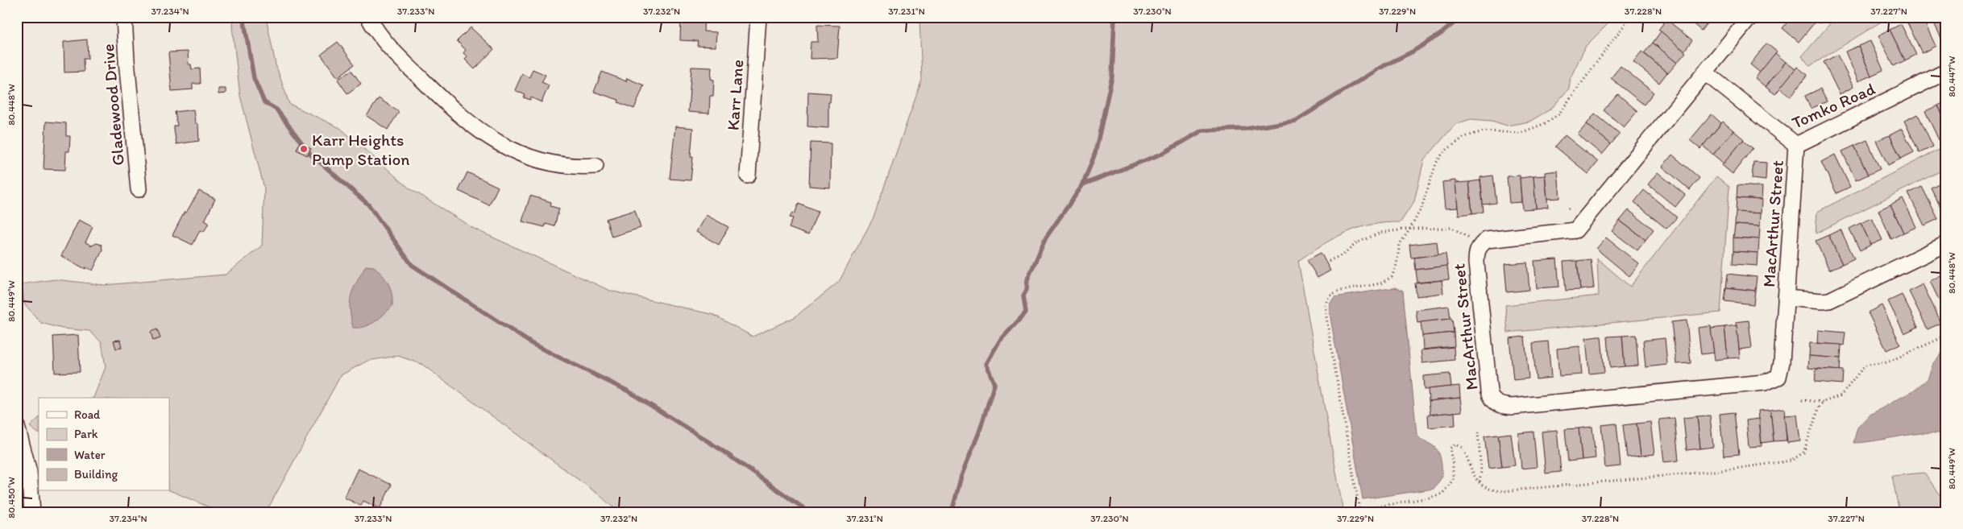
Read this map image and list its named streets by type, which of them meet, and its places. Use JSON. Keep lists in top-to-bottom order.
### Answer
{
  "streets": {
    "street": [
      "Karr Lane",
      "Gladewood Drive",
      "Tomko Road",
      "MacArthur Street"
    ]
  },
  "crossings": [
    ["Tomko Road", "MacArthur Street"]
  ],
  "places": ["Karr Heights Pump Station"],
  "legend": [
    "Road",
    "Park",
    "Water",
    "Building"
  ],
  "coordinates": [
    "37.234°N",
    "37.233°N",
    "37.232°N",
    "37.231°N",
    "37.230°N",
    "37.229°N",
    "37.228°N",
    "37.227°N",
    "80.447°W",
    "80.448°W",
    "80.449°W",
    "80.450°W"
  ]
}
